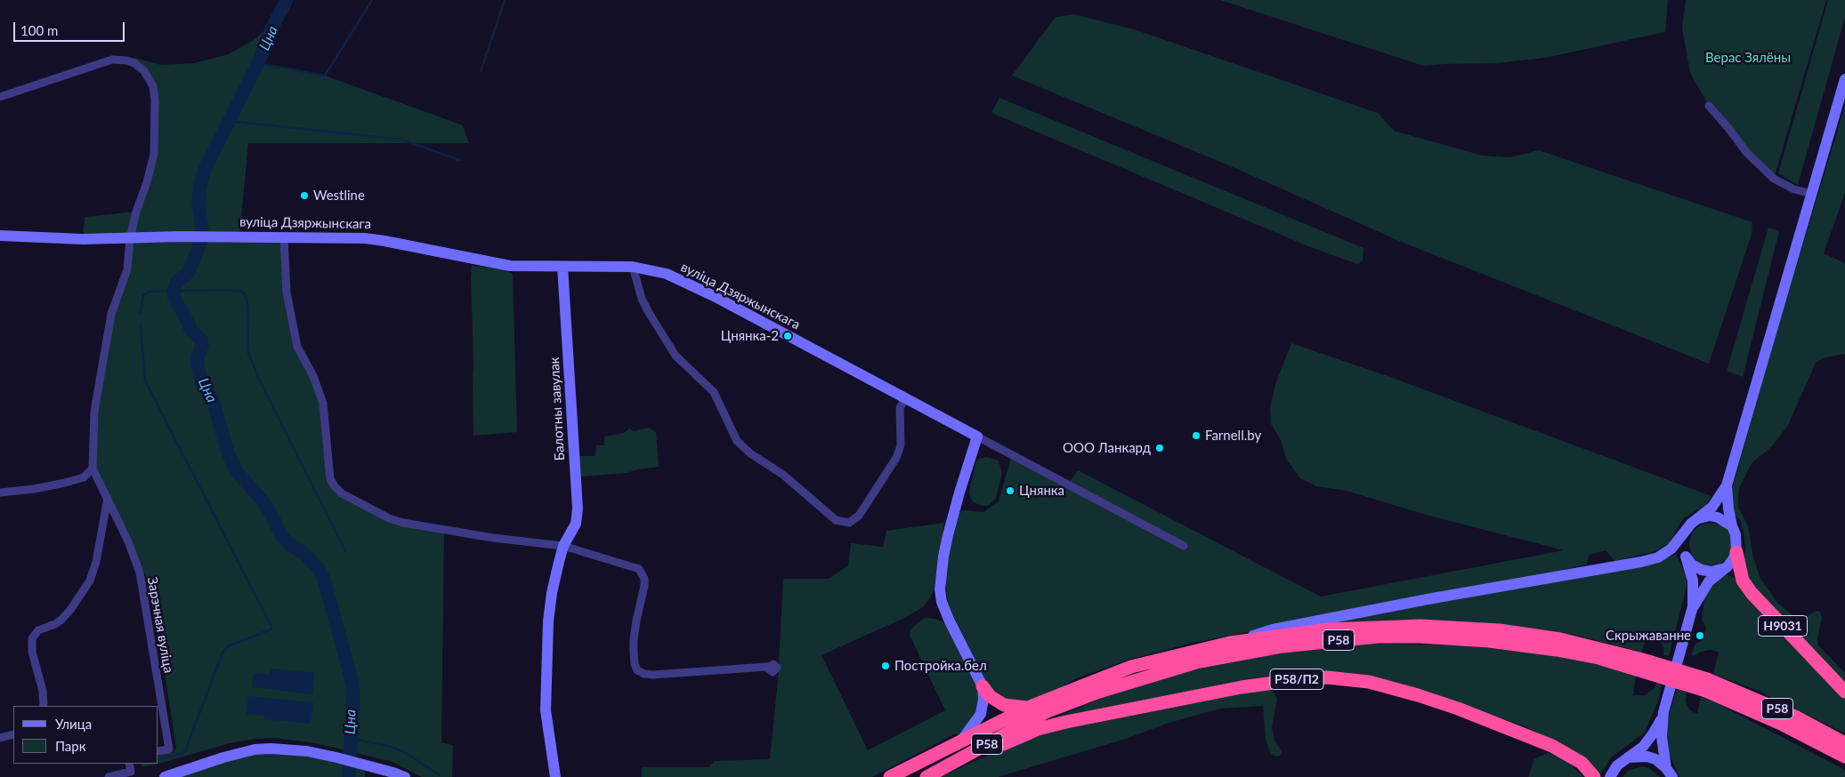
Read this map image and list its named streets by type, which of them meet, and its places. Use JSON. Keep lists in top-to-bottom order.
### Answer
{
  "streets": {
    "highway": ["Н9031", "Р58", "Р58/П2"],
    "main road": ["вуліца Дзяржынскага", "Балотны завулак"],
    "street": ["Зарэчная вуліца"]
  },
  "crossings": [
    ["вуліца Дзяржынскага", "Балотны завулак"],
    ["Н9031", "Р58"],
    ["Р58", "Р58/П2"]
  ],
  "water": ["Цна"],
  "parks": ["Верас Зялёны"],
  "places": [
    "Westline",
    "Цнянка-2",
    "Farnell.by",
    "ООО Ланкард",
    "Цнянка",
    "Скрыжаванне",
    "Постройка.бел"
  ],
  "legend": ["Улица", "Парк"],
  "scale_bar": "100 m"
}
